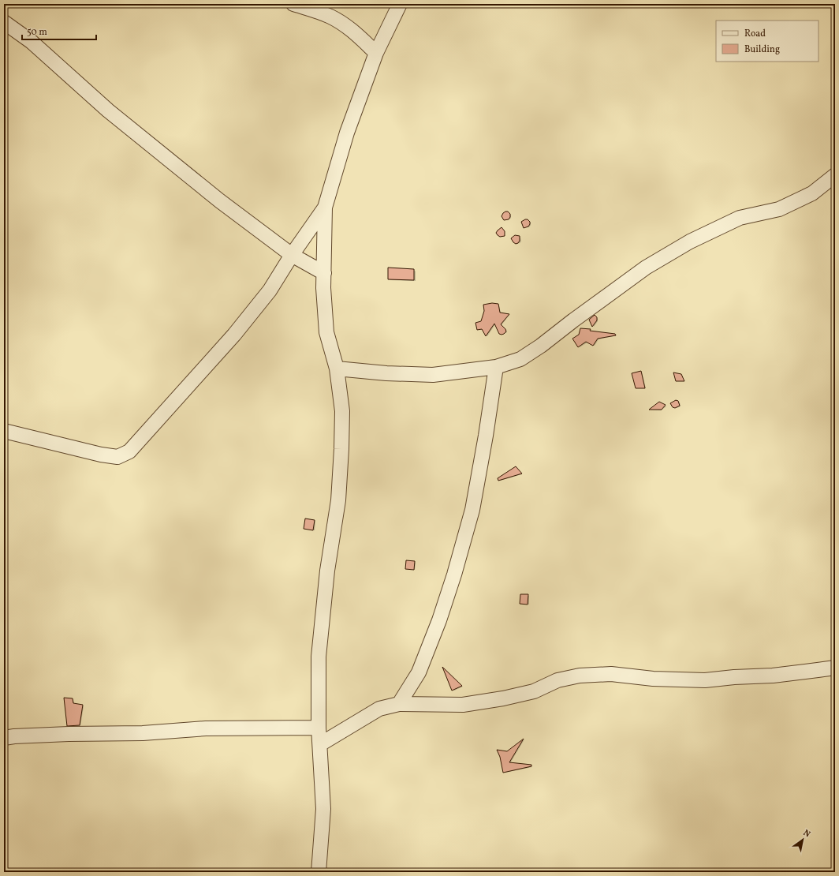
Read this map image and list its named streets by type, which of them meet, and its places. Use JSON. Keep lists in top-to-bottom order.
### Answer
{
  "legend": ["Road", "Building"],
  "scale_bar": "50 m",
  "north": "top right"
}
